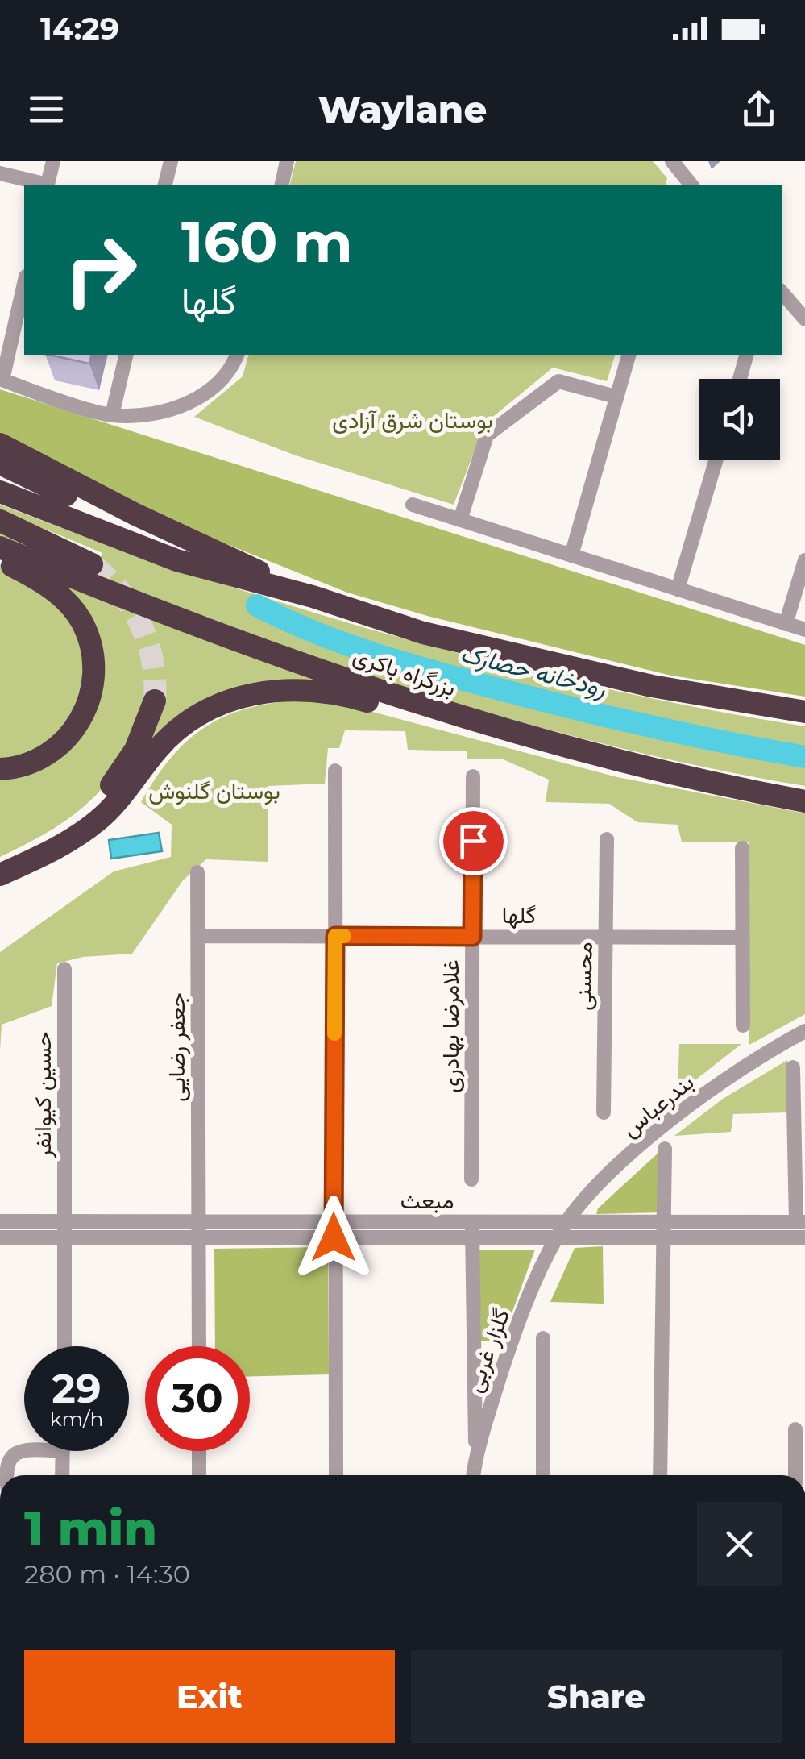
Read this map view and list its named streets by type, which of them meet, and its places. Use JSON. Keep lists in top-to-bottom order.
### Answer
{
  "streets": {
    "highway": ["بزرگراه باکری"],
    "street": [
      "گلها",
      "محسنی",
      "غلامرضا بهادری",
      "جعفر رضایی",
      "حسین کیوانفر",
      "بندرعباس",
      "مبعث",
      "گلزار غربی"
    ]
  },
  "crossings": [
    ["گلها", "محسنی"],
    ["گلها", "غلامرضا بهادری"],
    ["گلها", "جعفر رضایی"],
    ["جعفر رضایی", "مبعث"],
    ["حسین کیوانفر", "مبعث"],
    ["بندرعباس", "مبعث"],
    ["بندرعباس", "گلزار غربی"],
    ["مبعث", "گلزار غربی"]
  ],
  "water": ["رودخانه حصارک"],
  "parks": ["بوستان شرق آزادی", "بوستان گلنوش"],
  "page": {
    "status": "14:29",
    "header": "Waylane",
    "turn": ["160 m", "گلها"],
    "speed": "29 km/h",
    "limit": "30",
    "heading": ["1 min", "280 m · 14:30"],
    "buttons": ["Exit", "Share"]
  }
}
